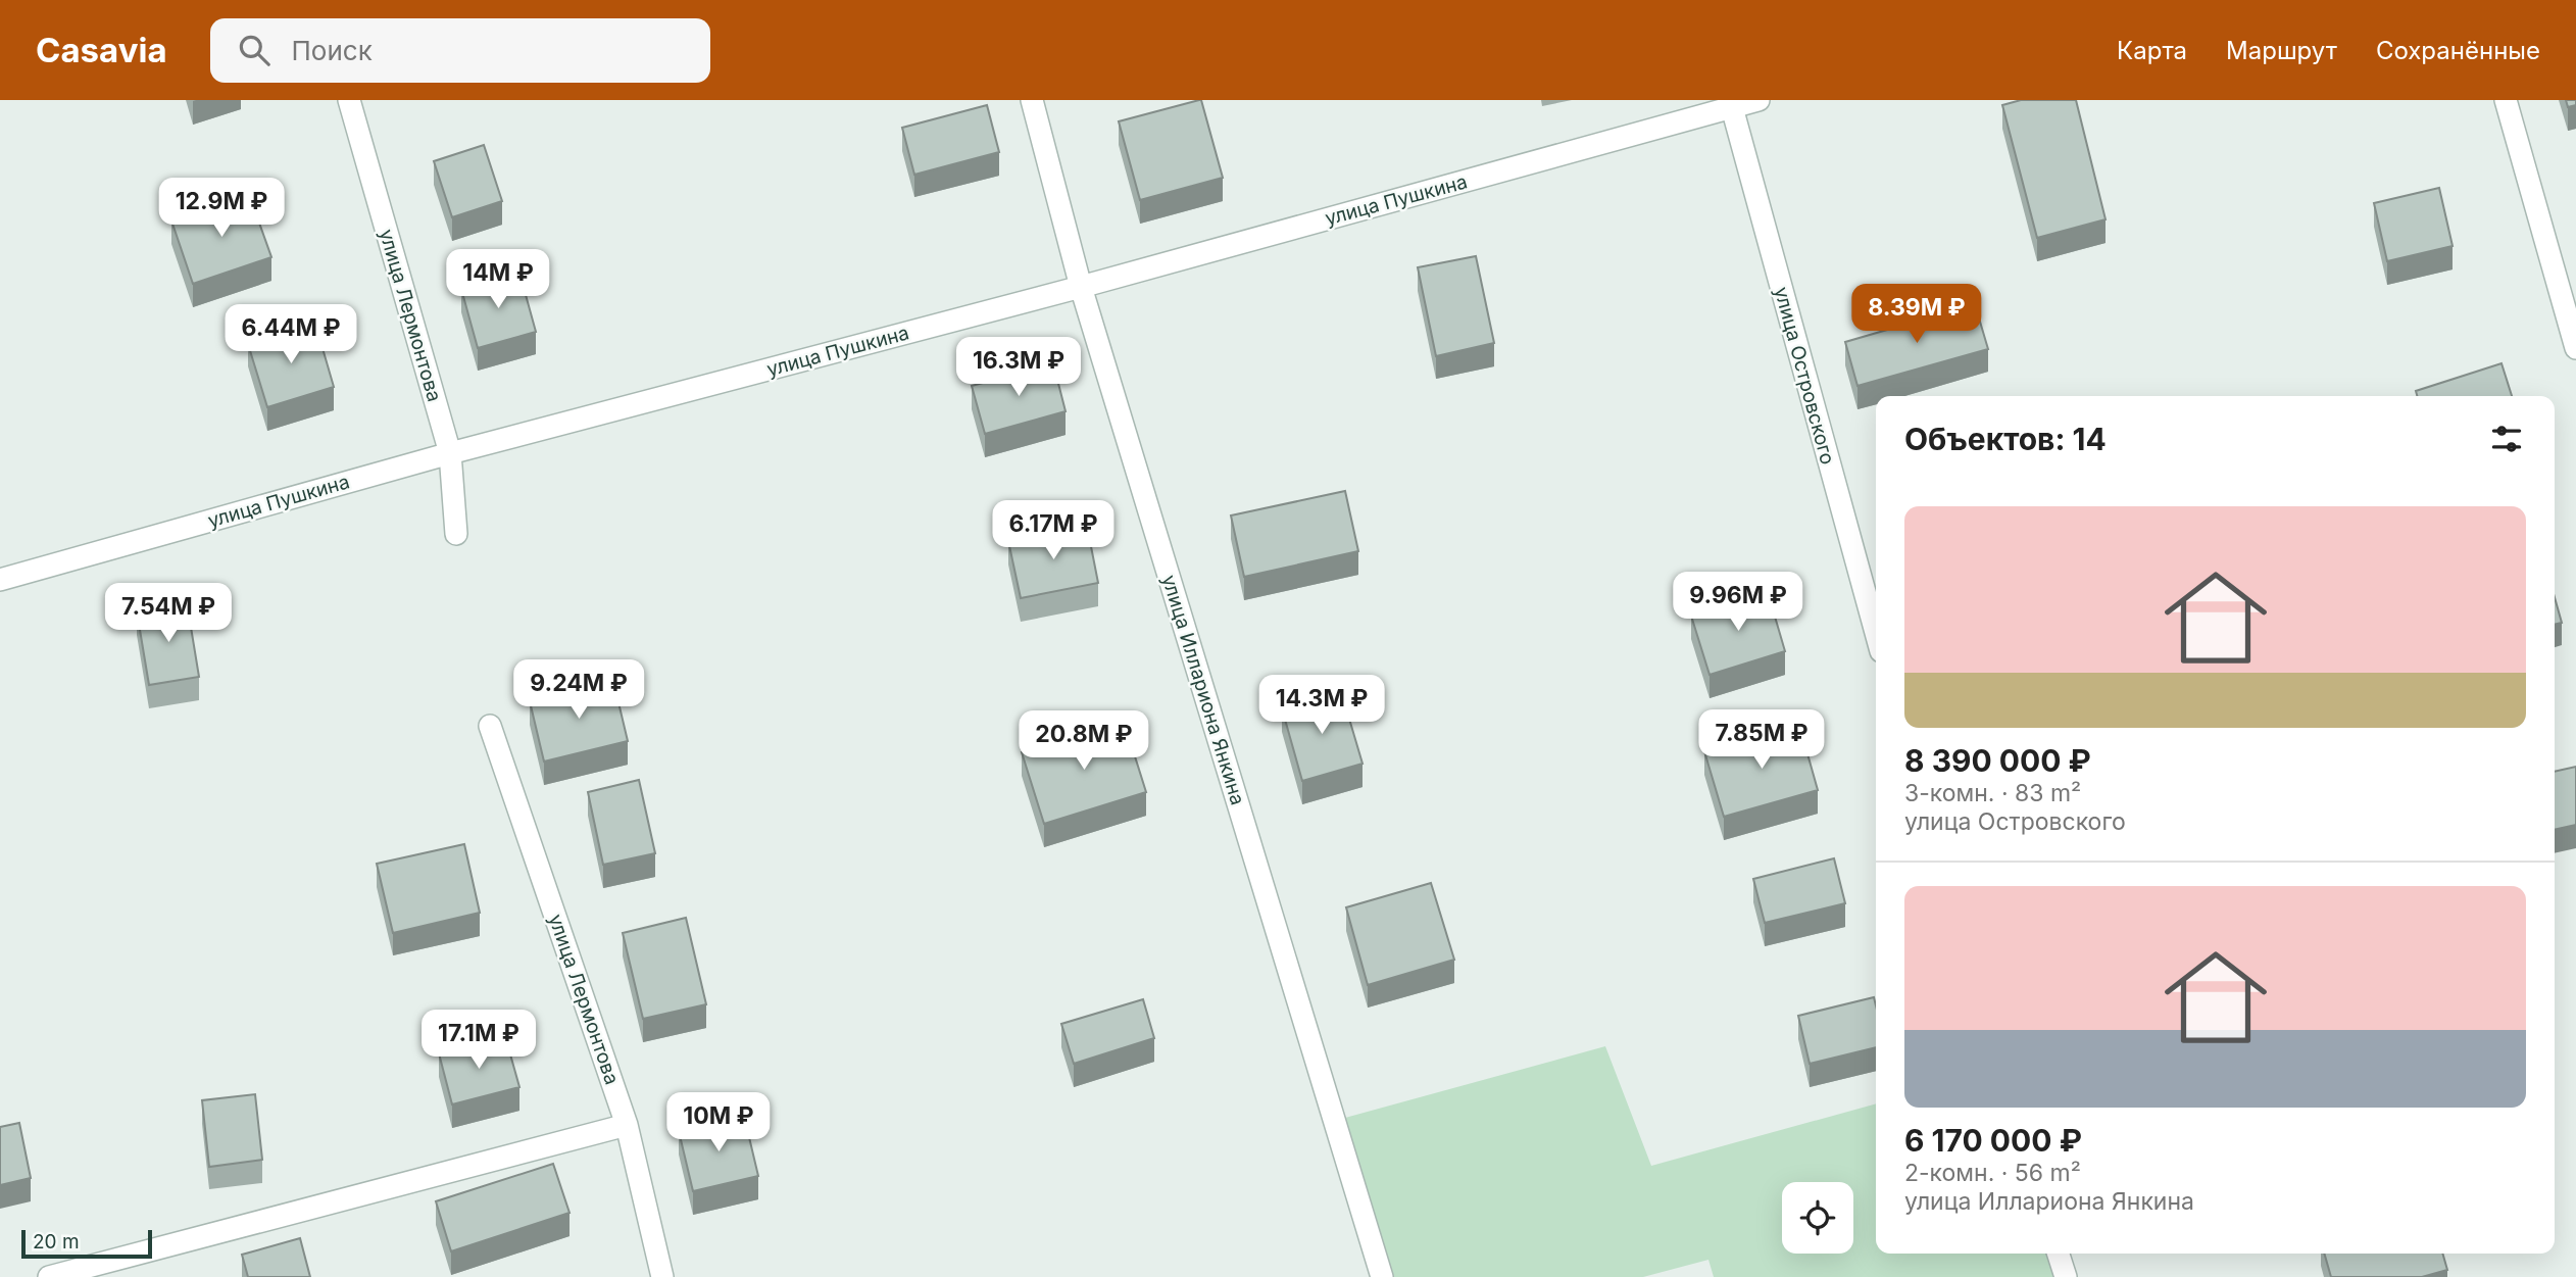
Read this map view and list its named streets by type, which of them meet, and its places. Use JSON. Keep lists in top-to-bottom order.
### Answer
{
  "streets": {
    "street": [
      "улица Пушкина",
      "улица Лермонтова",
      "улица Островского",
      "улица Иллариона Янкина"
    ]
  },
  "crossings": [
    ["улица Пушкина", "улица Лермонтова"],
    ["улица Пушкина", "улица Островского"],
    ["улица Пушкина", "улица Иллариона Янкина"]
  ],
  "scale_bar": "20 m",
  "page": {
    "header": "Casavia",
    "search": "Поиск",
    "nav": ["Карта", "Маршрут", "Сохранённые"],
    "price": [
      "12.9M ₽",
      "14M ₽",
      "8.39M ₽",
      "6.44M ₽",
      "16.3M ₽",
      "6.17M ₽",
      "9.96M ₽",
      "7.54M ₽",
      "9.24M ₽",
      "14.3M ₽",
      "7.85M ₽",
      "20.8M ₽",
      "17.1M ₽",
      "10M ₽"
    ],
    "heading": "Объектов: 14",
    "list": [
      {
        "name": "8 390 000 ₽",
        "note": "3-комн. · 83 m² · улица Островского"
      },
      {
        "name": "6 170 000 ₽",
        "note": "2-комн. · 56 m² · улица Иллариона Янкина"
      }
    ],
    "scale": "20 m"
  }
}
